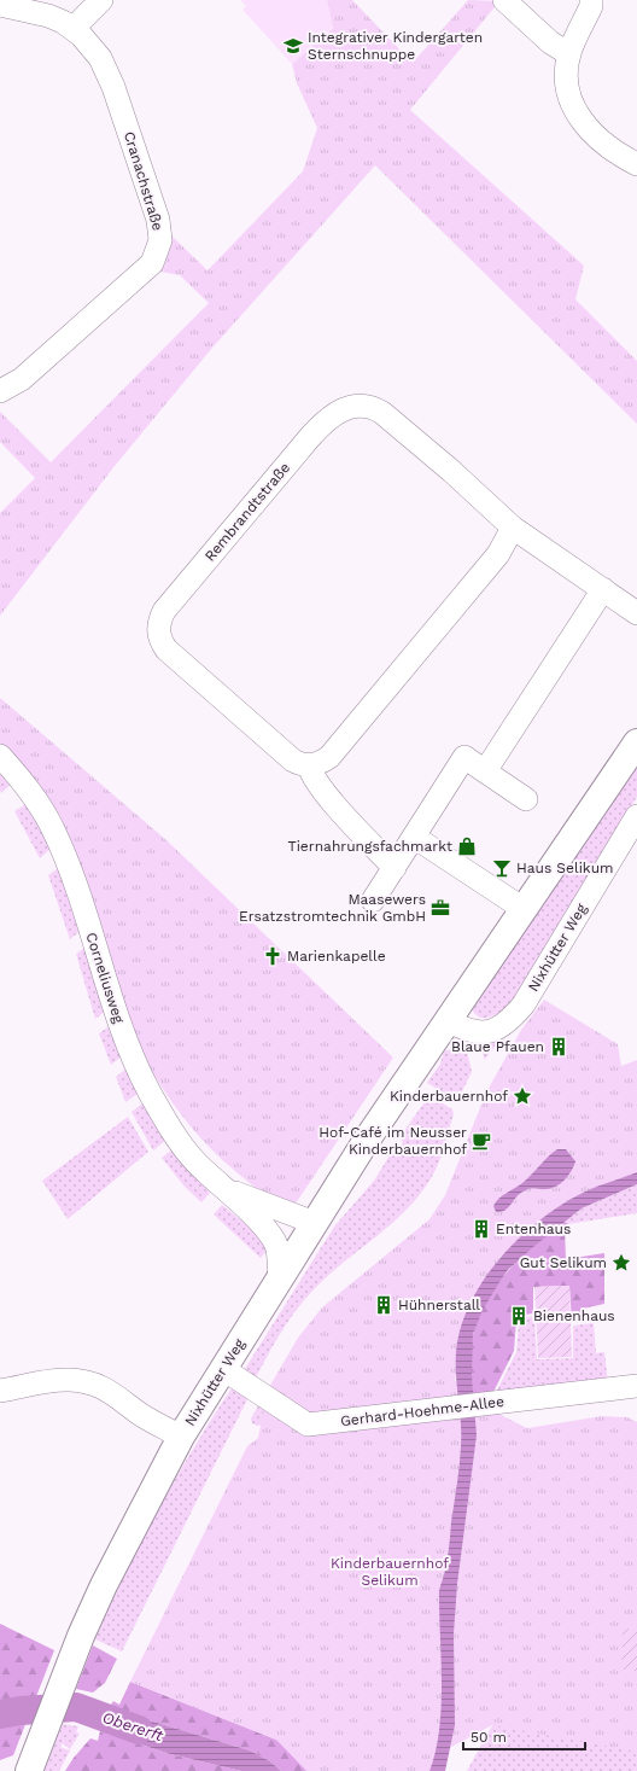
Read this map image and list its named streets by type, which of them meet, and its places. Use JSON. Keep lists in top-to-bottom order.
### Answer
{
  "streets": {
    "main road": ["Nixhütter Weg"],
    "street": [
      "Cranachstraße",
      "Rembrandtstraße",
      "Corneliusweg",
      "Gerhard-Hoehme-Allee"
    ]
  },
  "crossings": [
    ["Nixhütter Weg", "Corneliusweg"],
    ["Nixhütter Weg", "Gerhard-Hoehme-Allee"]
  ],
  "water": ["Obererft"],
  "parks": ["Kinderbauernhof Selikum"],
  "places": {
    "school or university": ["Integrativer Kindergarten Sternschnuppe"],
    "shop": ["Tiernahrungsfachmarkt"],
    "bar": ["Haus Selikum"],
    "office": ["Maasewers Ersatzstromtechnik GmbH"],
    "church": ["Marienkapelle"],
    "building": [
      "Blaue Pfauen",
      "Entenhaus",
      "Hühnerstall",
      "Bienenhaus"
    ],
    "place": ["Kinderbauernhof", "Gut Selikum"],
    "cafe": ["Hof-Café im Neusser Kinderbauernhof"]
  },
  "scale_bar": "50 m"
}
